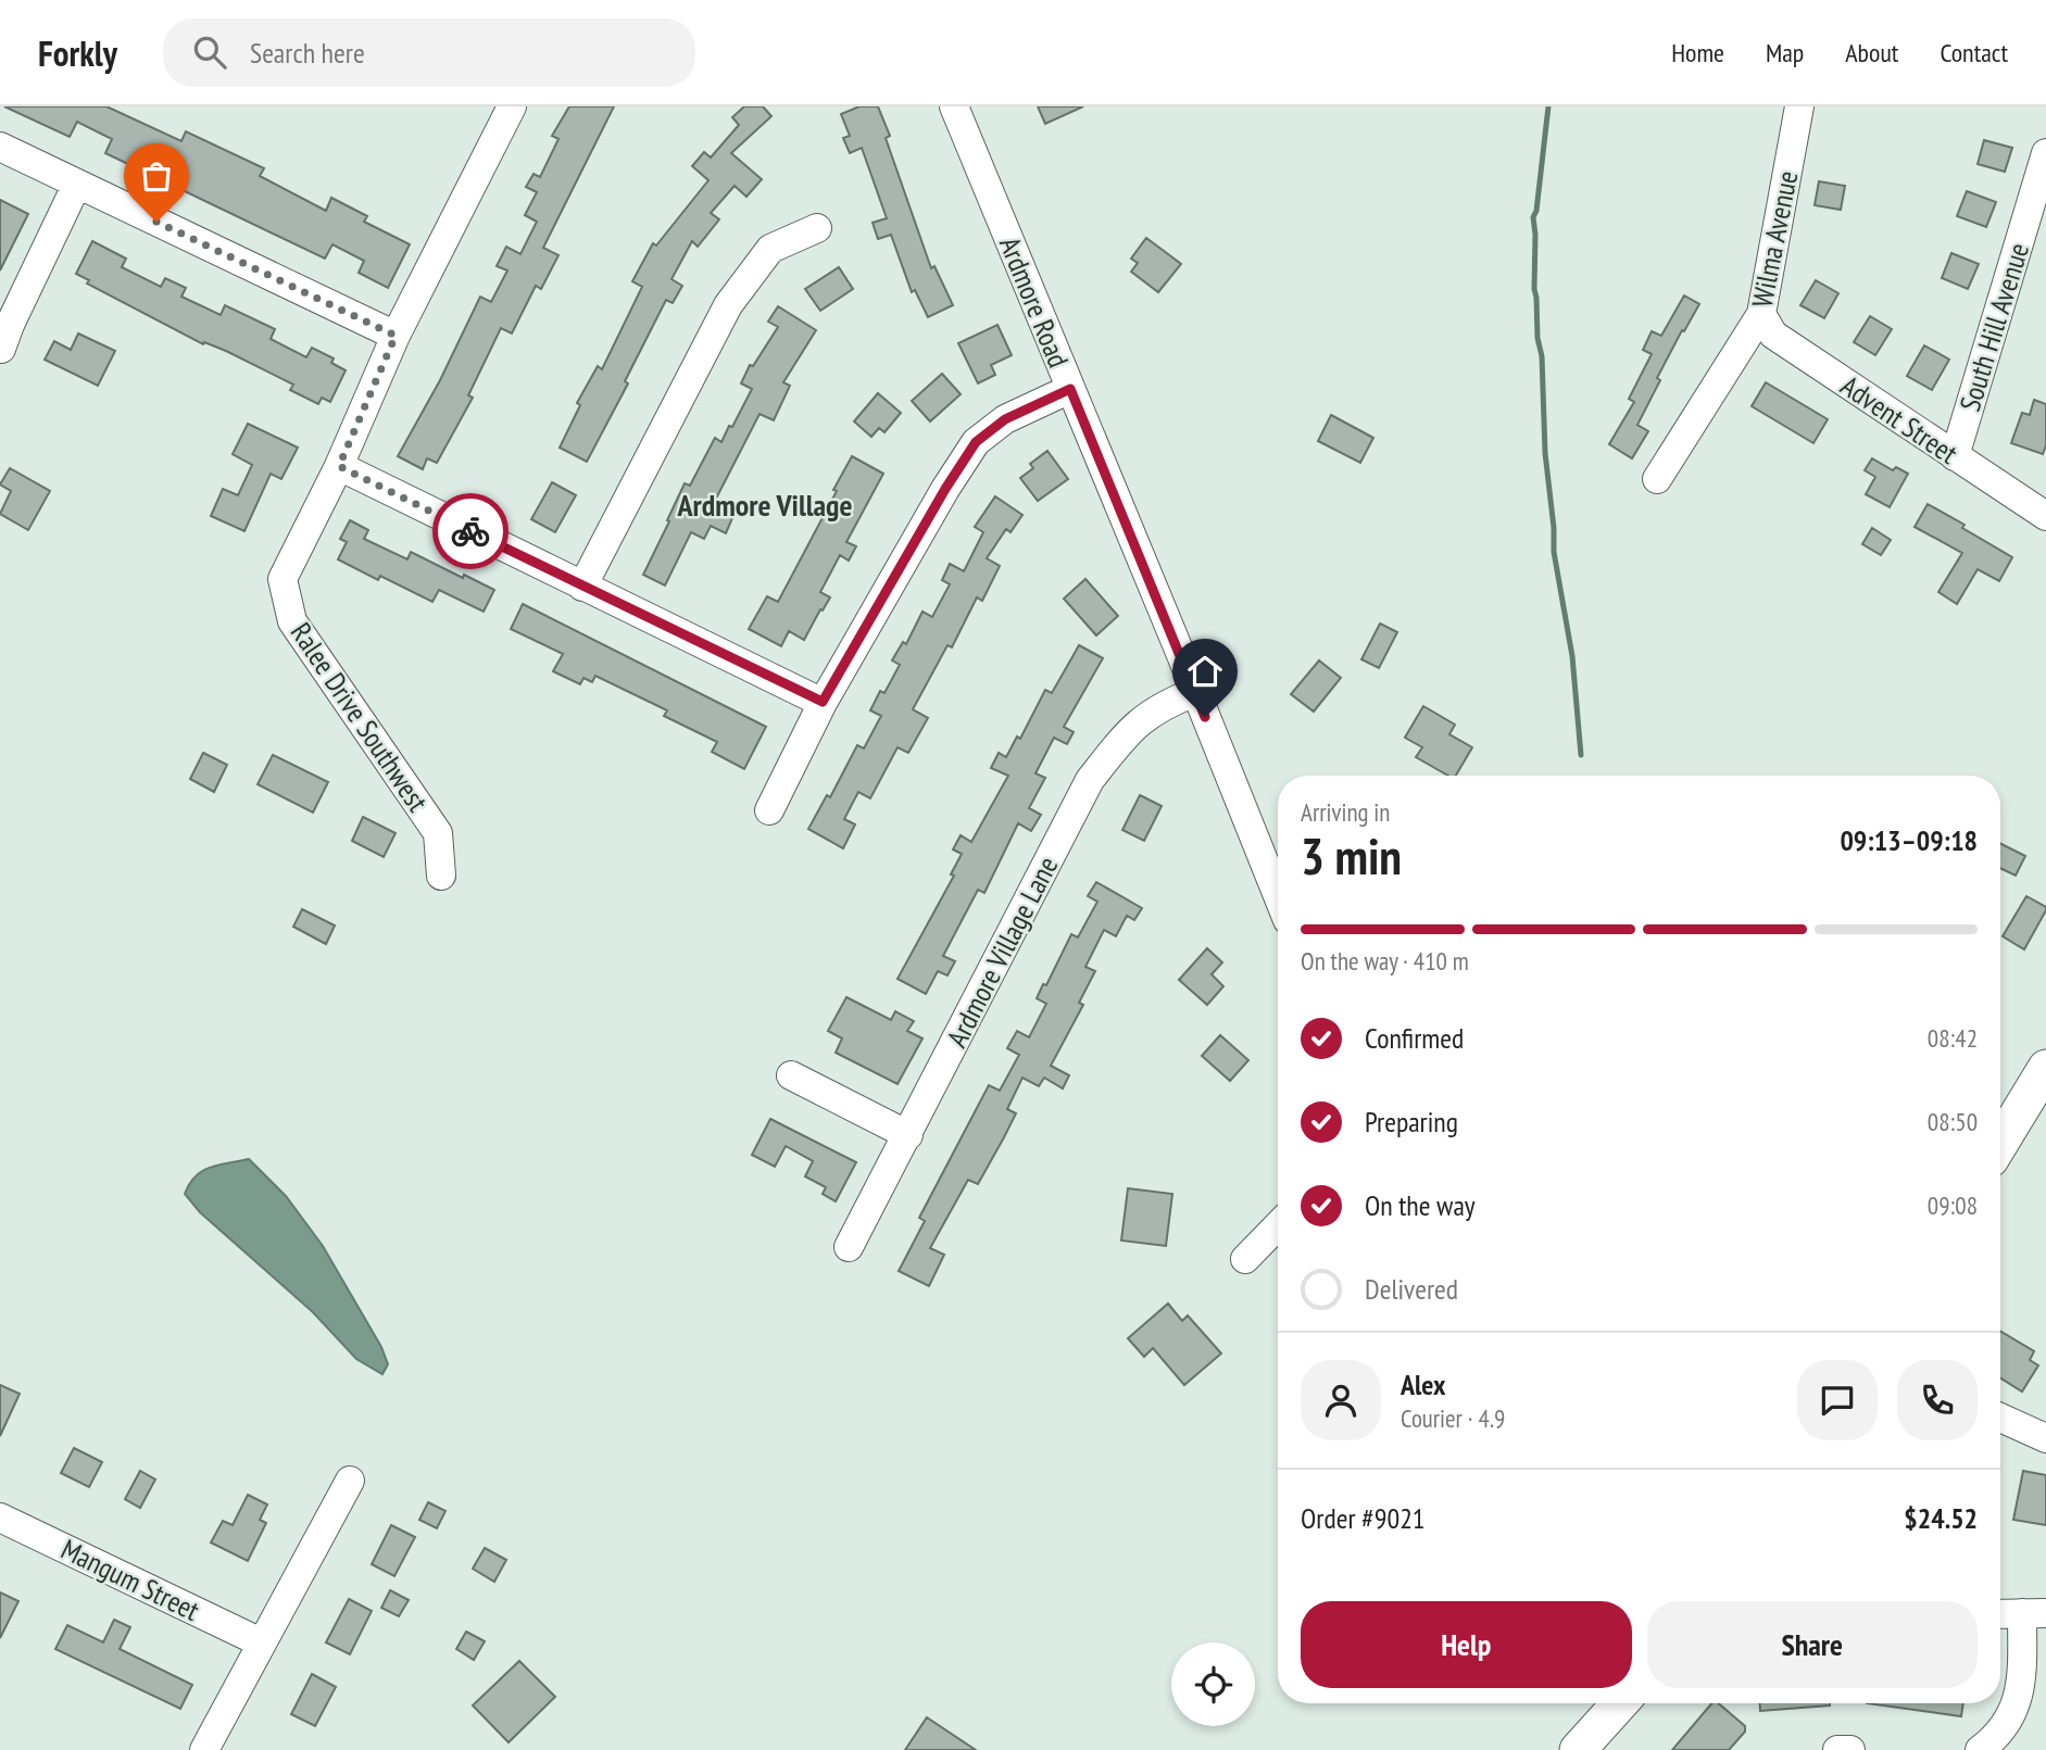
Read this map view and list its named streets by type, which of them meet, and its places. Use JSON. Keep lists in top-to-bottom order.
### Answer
{
  "streets": {
    "street": [
      "Wilma Avenue",
      "Ardmore Road",
      "South Hill Avenue",
      "Advent Street",
      "Ralee Drive Southwest",
      "Ardmore Village Lane",
      "Mangum Street"
    ]
  },
  "crossings": [
    ["Wilma Avenue", "Advent Street"],
    ["Ardmore Road", "Ardmore Village Lane"],
    ["South Hill Avenue", "Advent Street"]
  ],
  "districts": ["Ardmore Village"],
  "page": {
    "header": "Forkly",
    "search": "Search here",
    "nav": [
      "Home",
      "Map",
      "About",
      "Contact"
    ],
    "heading": ["3 min", "Arriving in", "09:13–09:18"],
    "panel": [
      "Alex",
      "Courier · 4.9",
      "Order #9021",
      "$24.52"
    ],
    "bar": "On the way · 410 m",
    "list": [
      ["Confirmed", "08:42"],
      ["Preparing", "08:50"],
      ["On the way", "09:08"],
      "Delivered"
    ],
    "buttons": ["Help", "Share"]
  }
}
